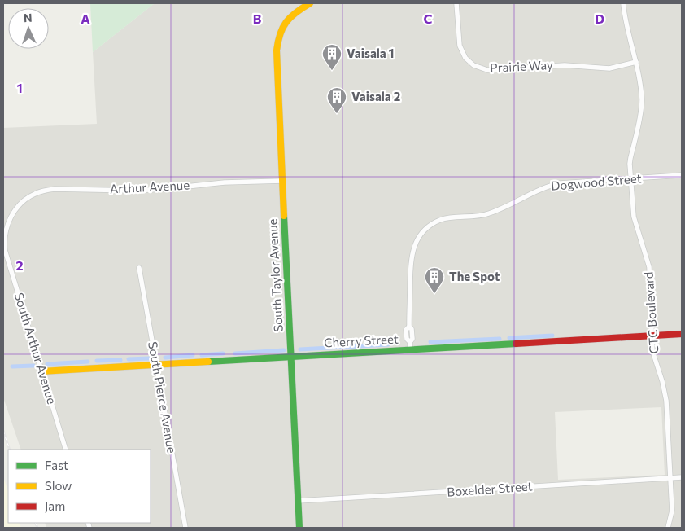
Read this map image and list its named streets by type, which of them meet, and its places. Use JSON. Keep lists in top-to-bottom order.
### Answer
{
  "streets": {
    "street": [
      "Prairie Way",
      "Dogwood Street",
      "Arthur Avenue",
      "South Taylor Avenue",
      "CTC Boulevard",
      "Cherry Street",
      "South Arthur Avenue",
      "South Pierce Avenue",
      "Boxelder Street"
    ]
  },
  "crossings": [
    ["Prairie Way", "CTC Boulevard"],
    ["Dogwood Street", "CTC Boulevard"],
    ["Dogwood Street", "Cherry Street"],
    ["Arthur Avenue", "South Taylor Avenue"],
    ["Arthur Avenue", "South Arthur Avenue"],
    ["South Taylor Avenue", "Cherry Street"],
    ["South Taylor Avenue", "Boxelder Street"],
    ["CTC Boulevard", "Cherry Street"],
    ["CTC Boulevard", "Boxelder Street"],
    ["Cherry Street", "South Arthur Avenue"],
    ["Cherry Street", "South Pierce Avenue"]
  ],
  "places": {
    "building": ["Vaisala 1", "Vaisala 2", "The Spot"]
  },
  "legend": ["Fast", "Slow", "Jam"],
  "north": "top",
  "grid": {
    "columns": [
      "A",
      "B",
      "C",
      "D"
    ],
    "rows": ["1", "2"]
  }
}
